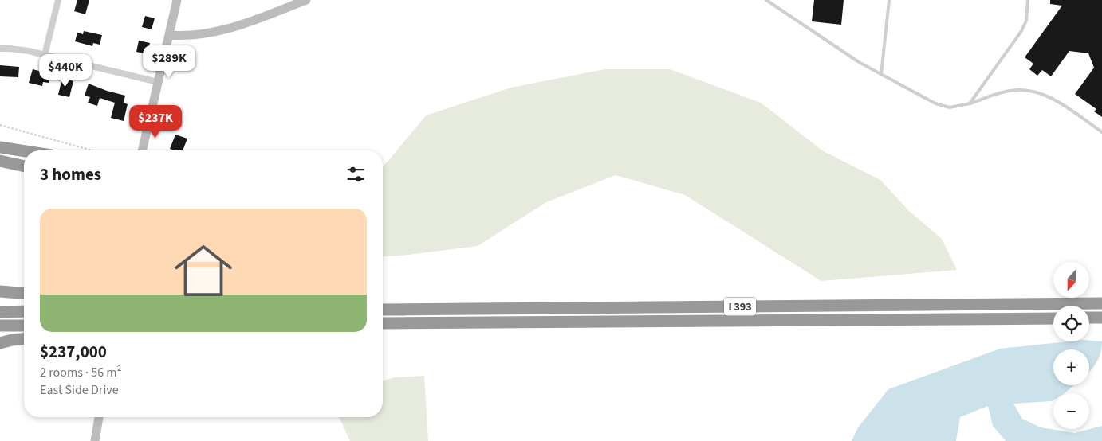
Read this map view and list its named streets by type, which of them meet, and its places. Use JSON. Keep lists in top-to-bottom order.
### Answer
{
  "streets": {
    "highway": ["I 393"]
  },
  "north": "bottom",
  "page": {
    "price": ["$289K", "$440K", "$237K"],
    "heading": "3 homes",
    "list": [
      {
        "name": "$237,000",
        "note": "2 rooms · 56 m² · East Side Drive"
      }
    ],
    "map_buttons": ["+", "−"]
  }
}
